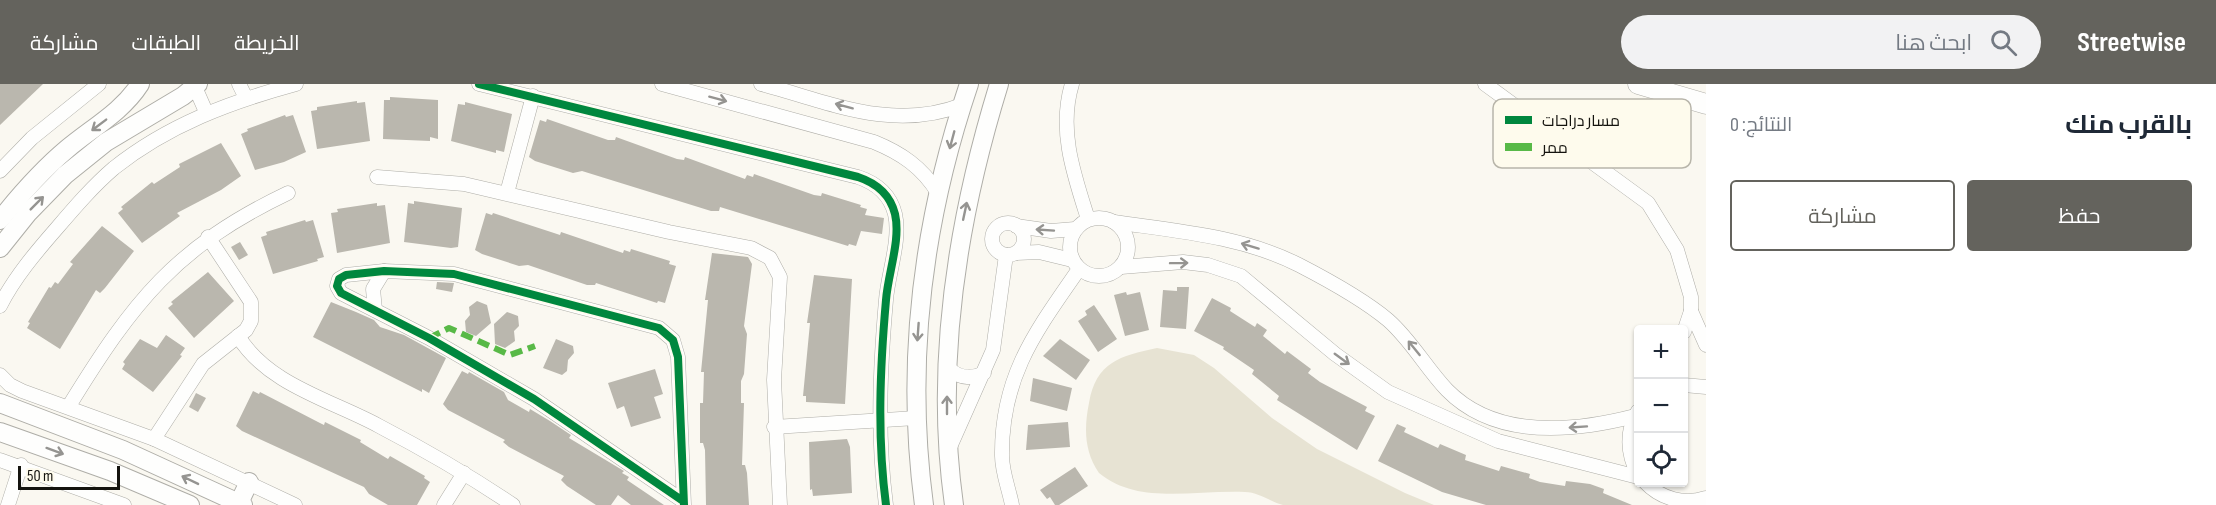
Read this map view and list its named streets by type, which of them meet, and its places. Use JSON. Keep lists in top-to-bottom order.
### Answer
{
  "legend": ["مسار دراجات", "ممر"],
  "scale_bar": "50 m",
  "page": {
    "header": "Streetwise",
    "search": "ابحث هنا",
    "nav": ["الخريطة", "الطبقات", "مشاركة"],
    "heading": ["بالقرب منك", "النتائج: 0"],
    "buttons": ["حفظ", "مشاركة"],
    "map_buttons": ["+", "−"],
    "scale": "50 m"
  }
}
